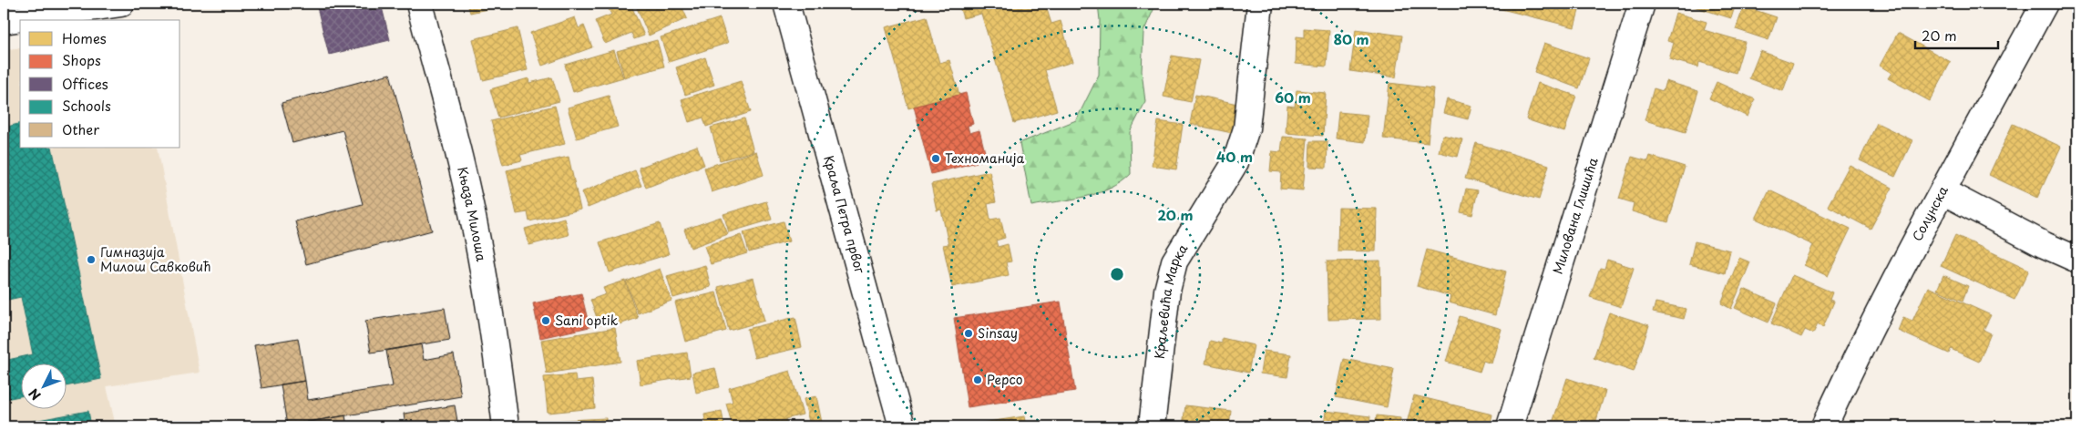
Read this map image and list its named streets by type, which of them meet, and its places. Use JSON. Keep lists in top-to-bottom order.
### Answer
{
  "streets": {
    "street": [
      "Књаза Милоша",
      "Солунска",
      "Краља Петра првог",
      "Милована Глишића",
      "Краљевића Марка"
    ]
  },
  "places": [
    "Техноманија",
    "Гимназија Милош Савковић",
    "Sani optik",
    "Sinsay",
    "Pepco"
  ],
  "legend": [
    "Homes",
    "Shops",
    "Offices",
    "Schools",
    "Other"
  ],
  "scale_bar": "20 m",
  "north": "bottom left",
  "rings": [
    "80 m",
    "60 m",
    "40 m",
    "20 m"
  ]
}
